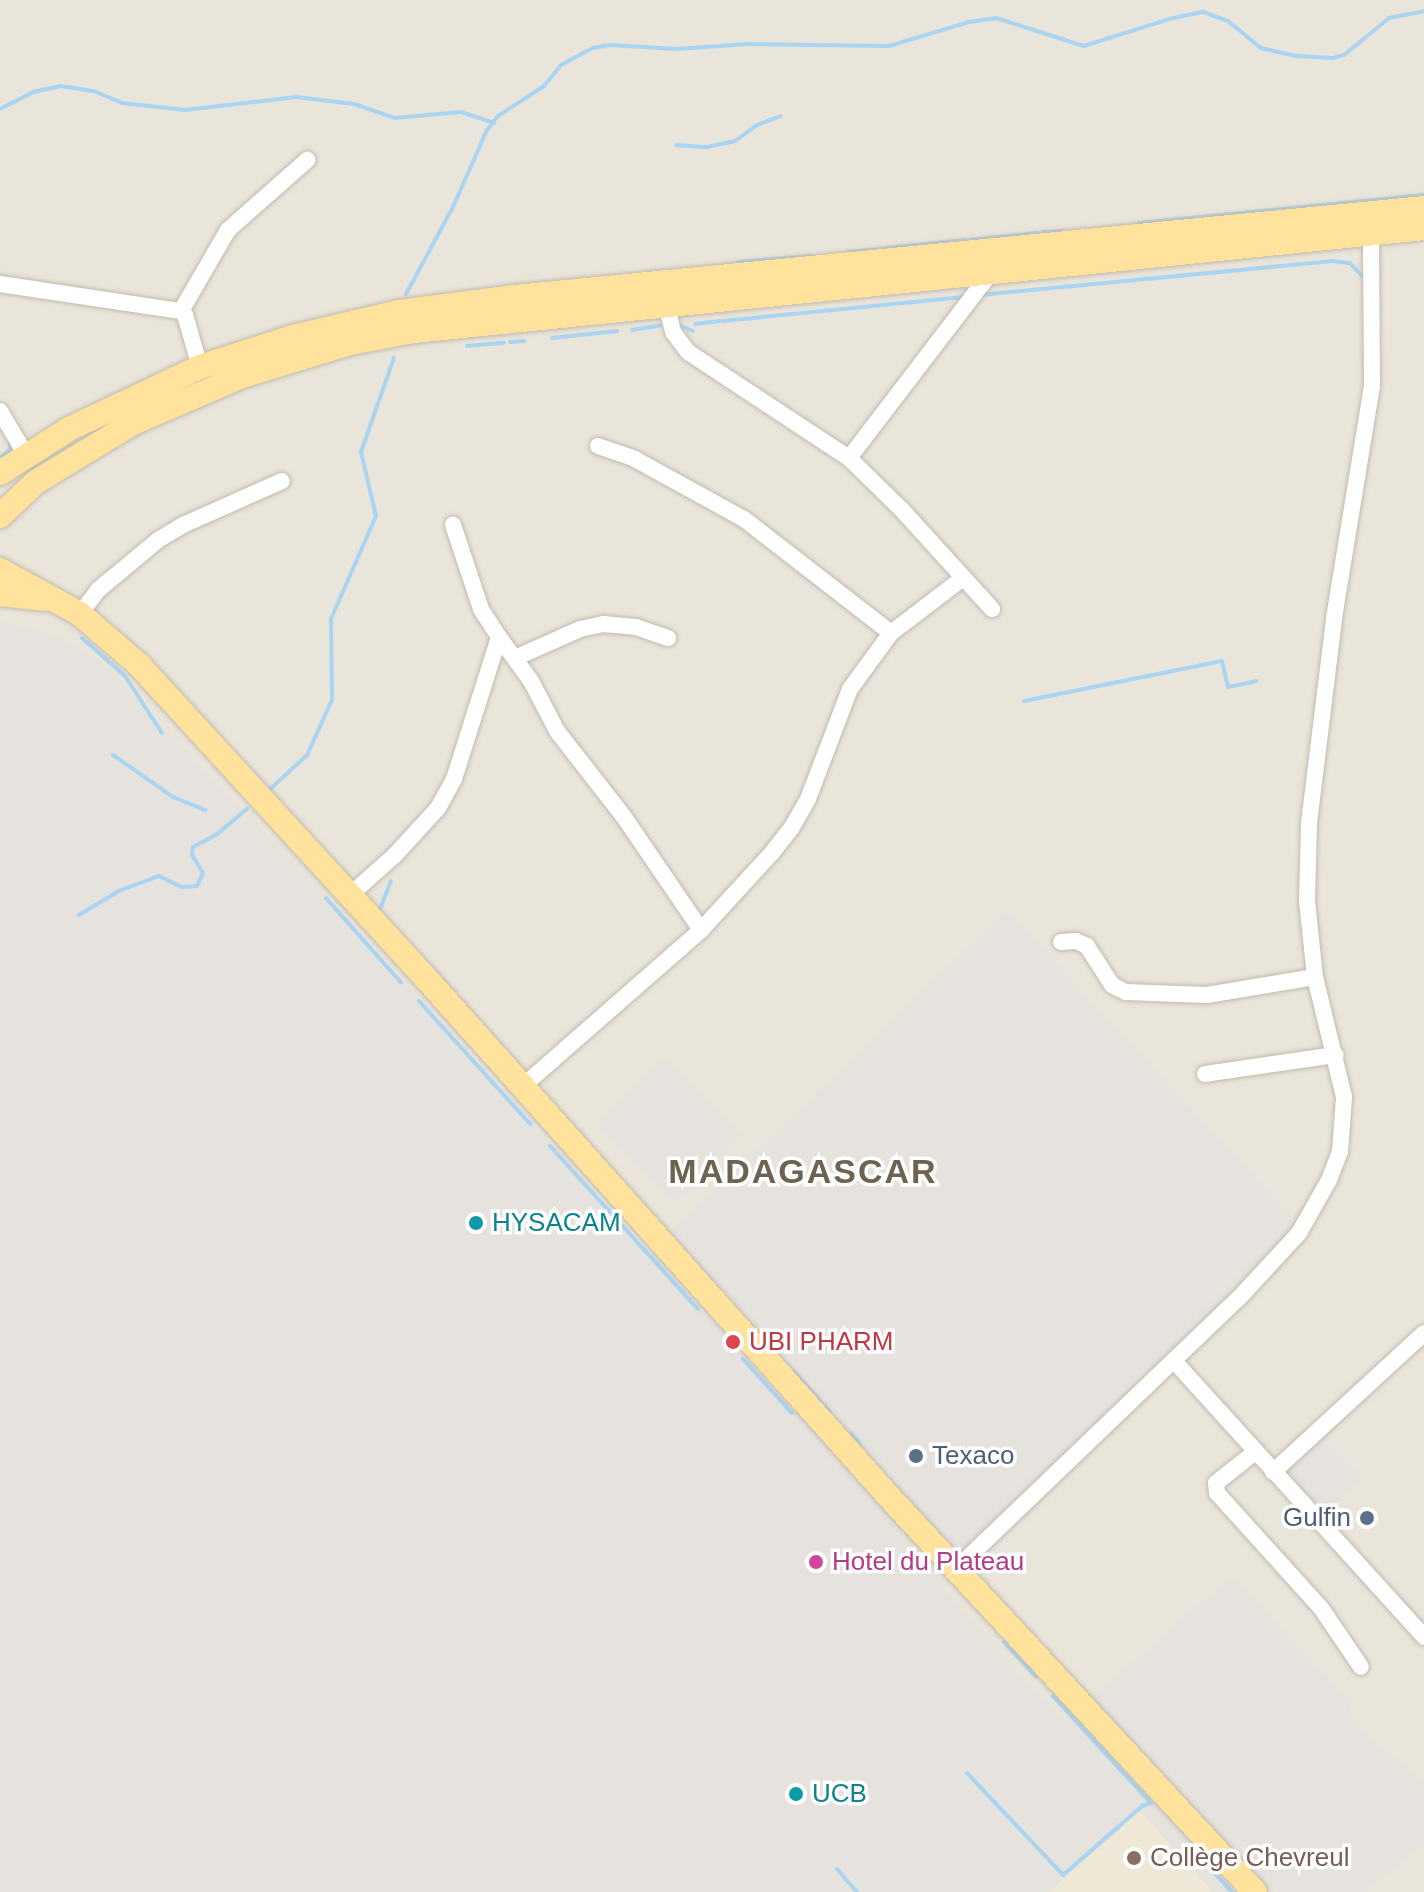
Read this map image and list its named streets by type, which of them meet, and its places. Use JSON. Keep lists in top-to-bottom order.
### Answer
{
  "districts": ["MADAGASCAR"],
  "places": [
    "HYSACAM",
    "UBI PHARM",
    "Texaco",
    "Gulfin",
    "Hotel du Plateau",
    "UCB",
    "Collège Chevreul"
  ]
}
